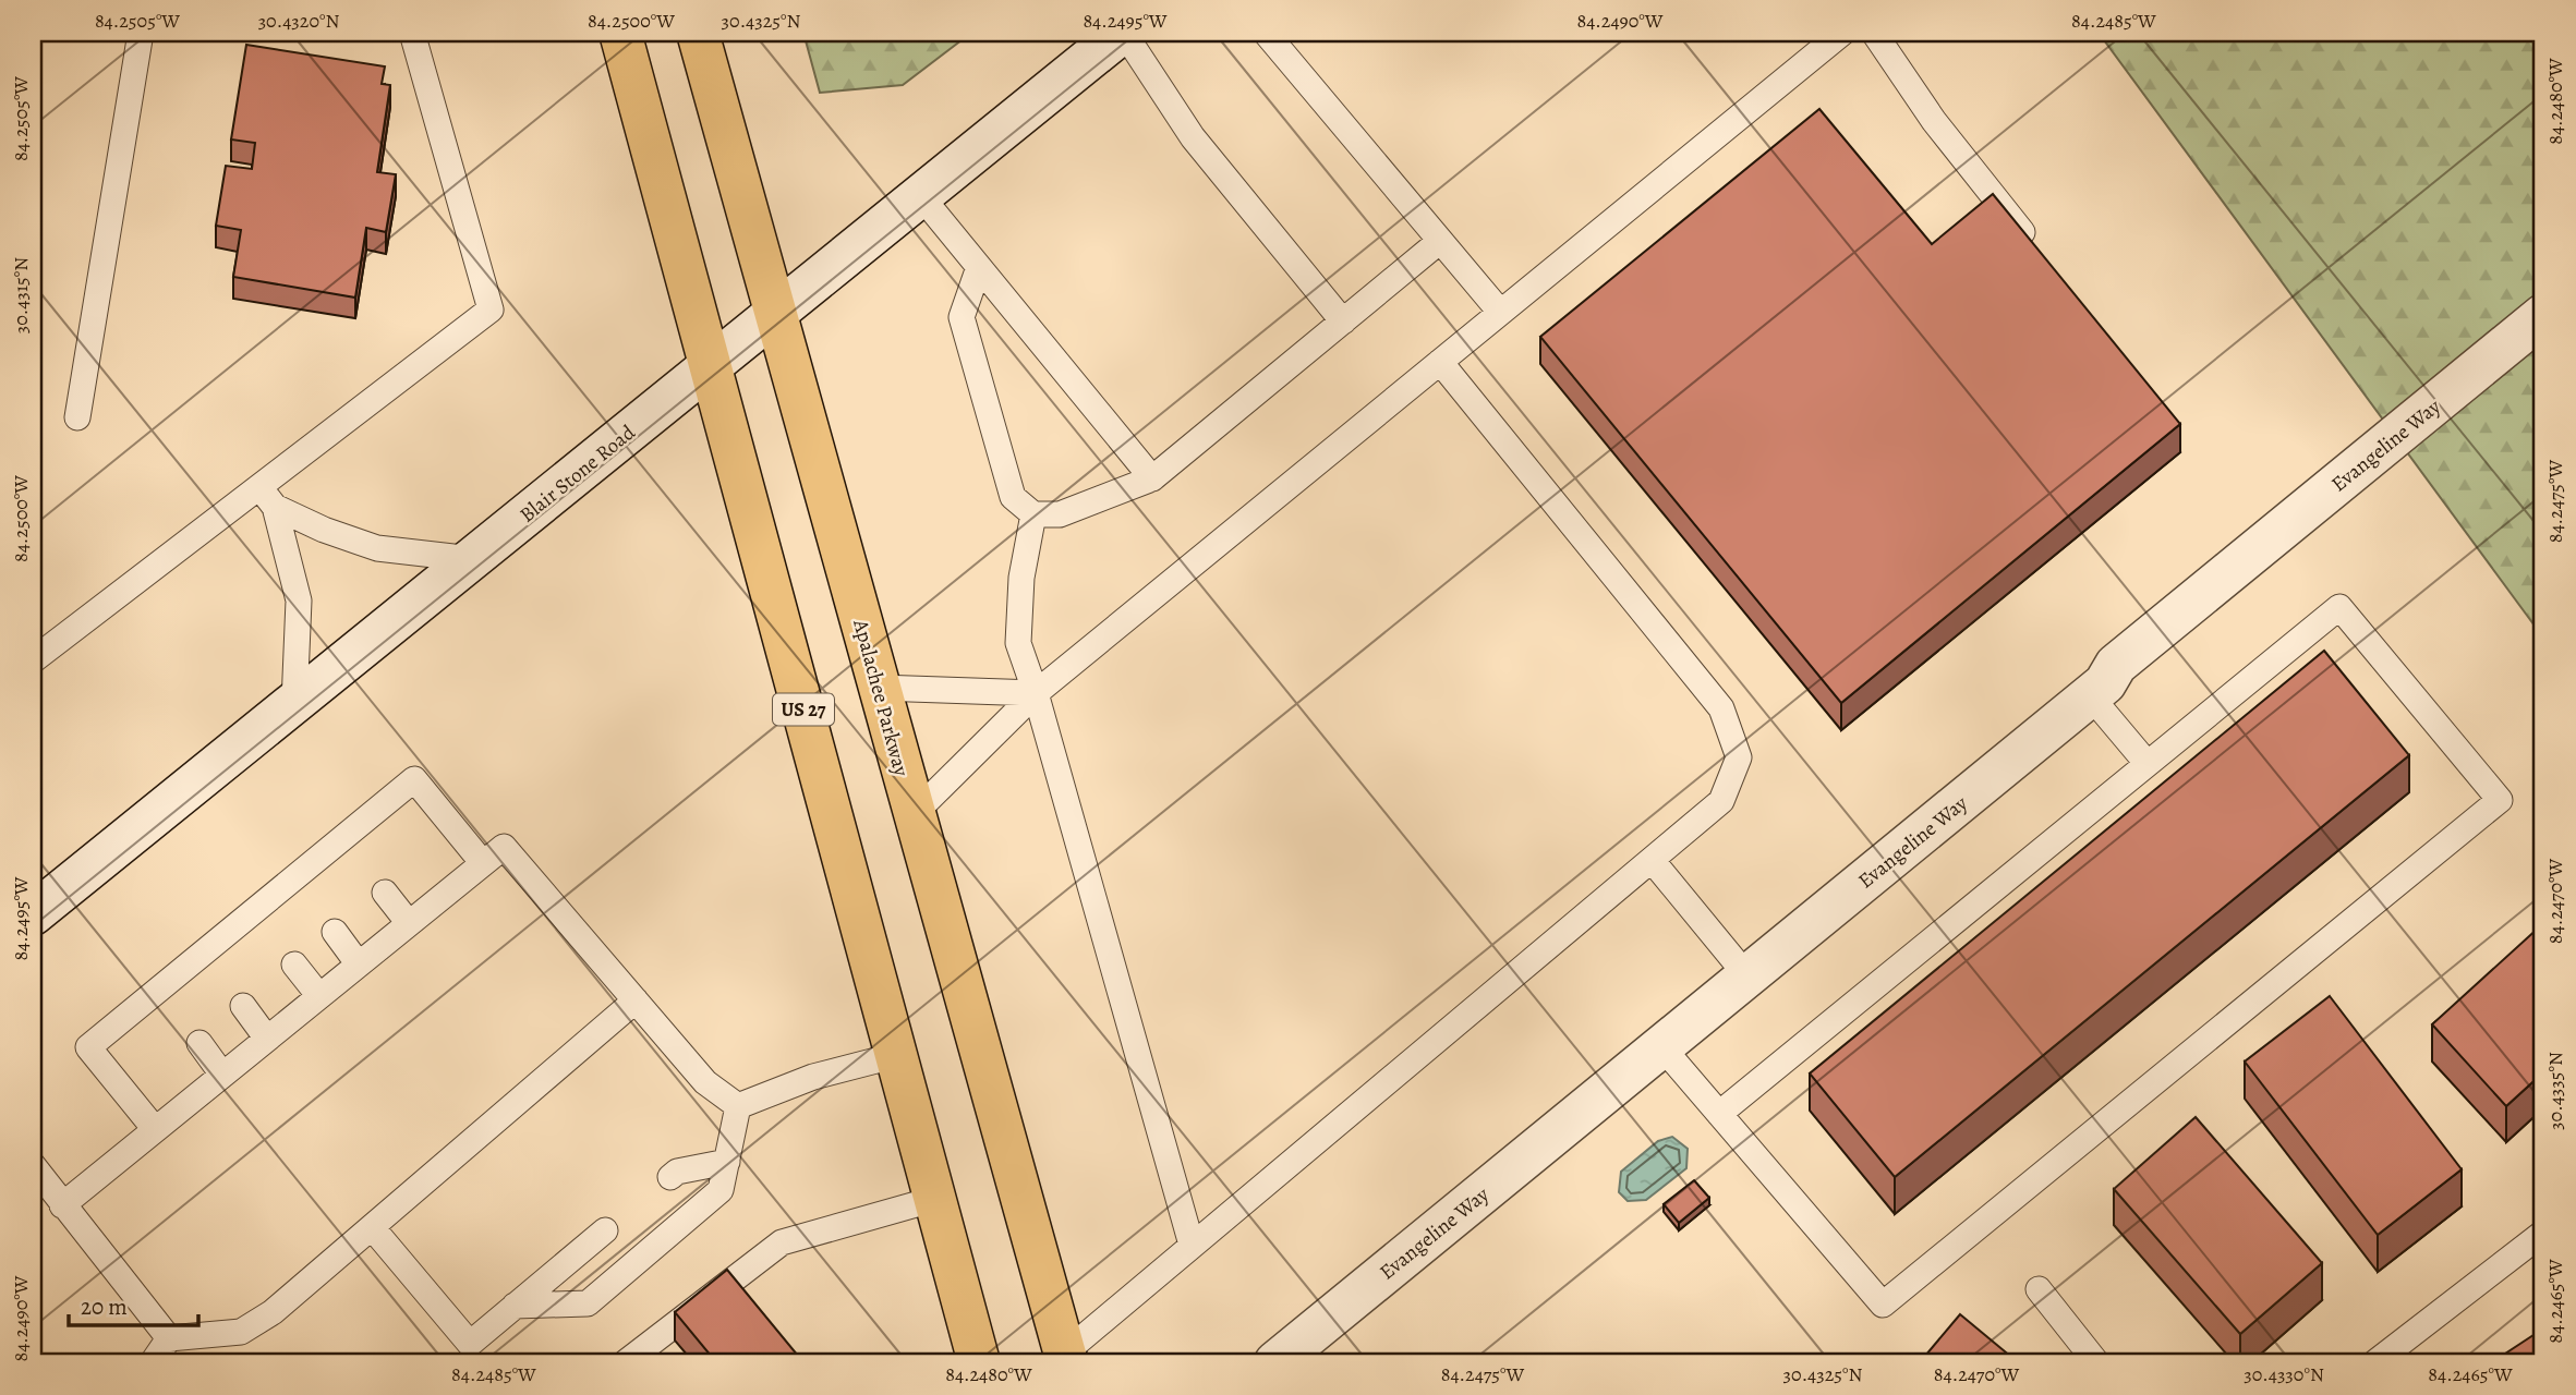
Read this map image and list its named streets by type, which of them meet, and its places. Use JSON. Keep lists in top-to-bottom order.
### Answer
{
  "streets": {
    "main road": ["Apalachee Parkway", "US 27"],
    "street": ["Evangeline Way", "Blair Stone Road"]
  },
  "crossings": [
    ["Blair Stone Road", "Apalachee Parkway"],
    ["Blair Stone Road", "US 27"]
  ],
  "scale_bar": "20 m",
  "coordinates": [
    "84.2505°W",
    "30.4320°N",
    "84.2500°W",
    "30.4325°N",
    "84.2495°W",
    "84.2490°W",
    "84.2485°W",
    "84.2480°W",
    "30.4315°N",
    "84.2475°W",
    "84.2470°W",
    "30.4335°N",
    "84.2465°W",
    "30.4330°N"
  ]
}
